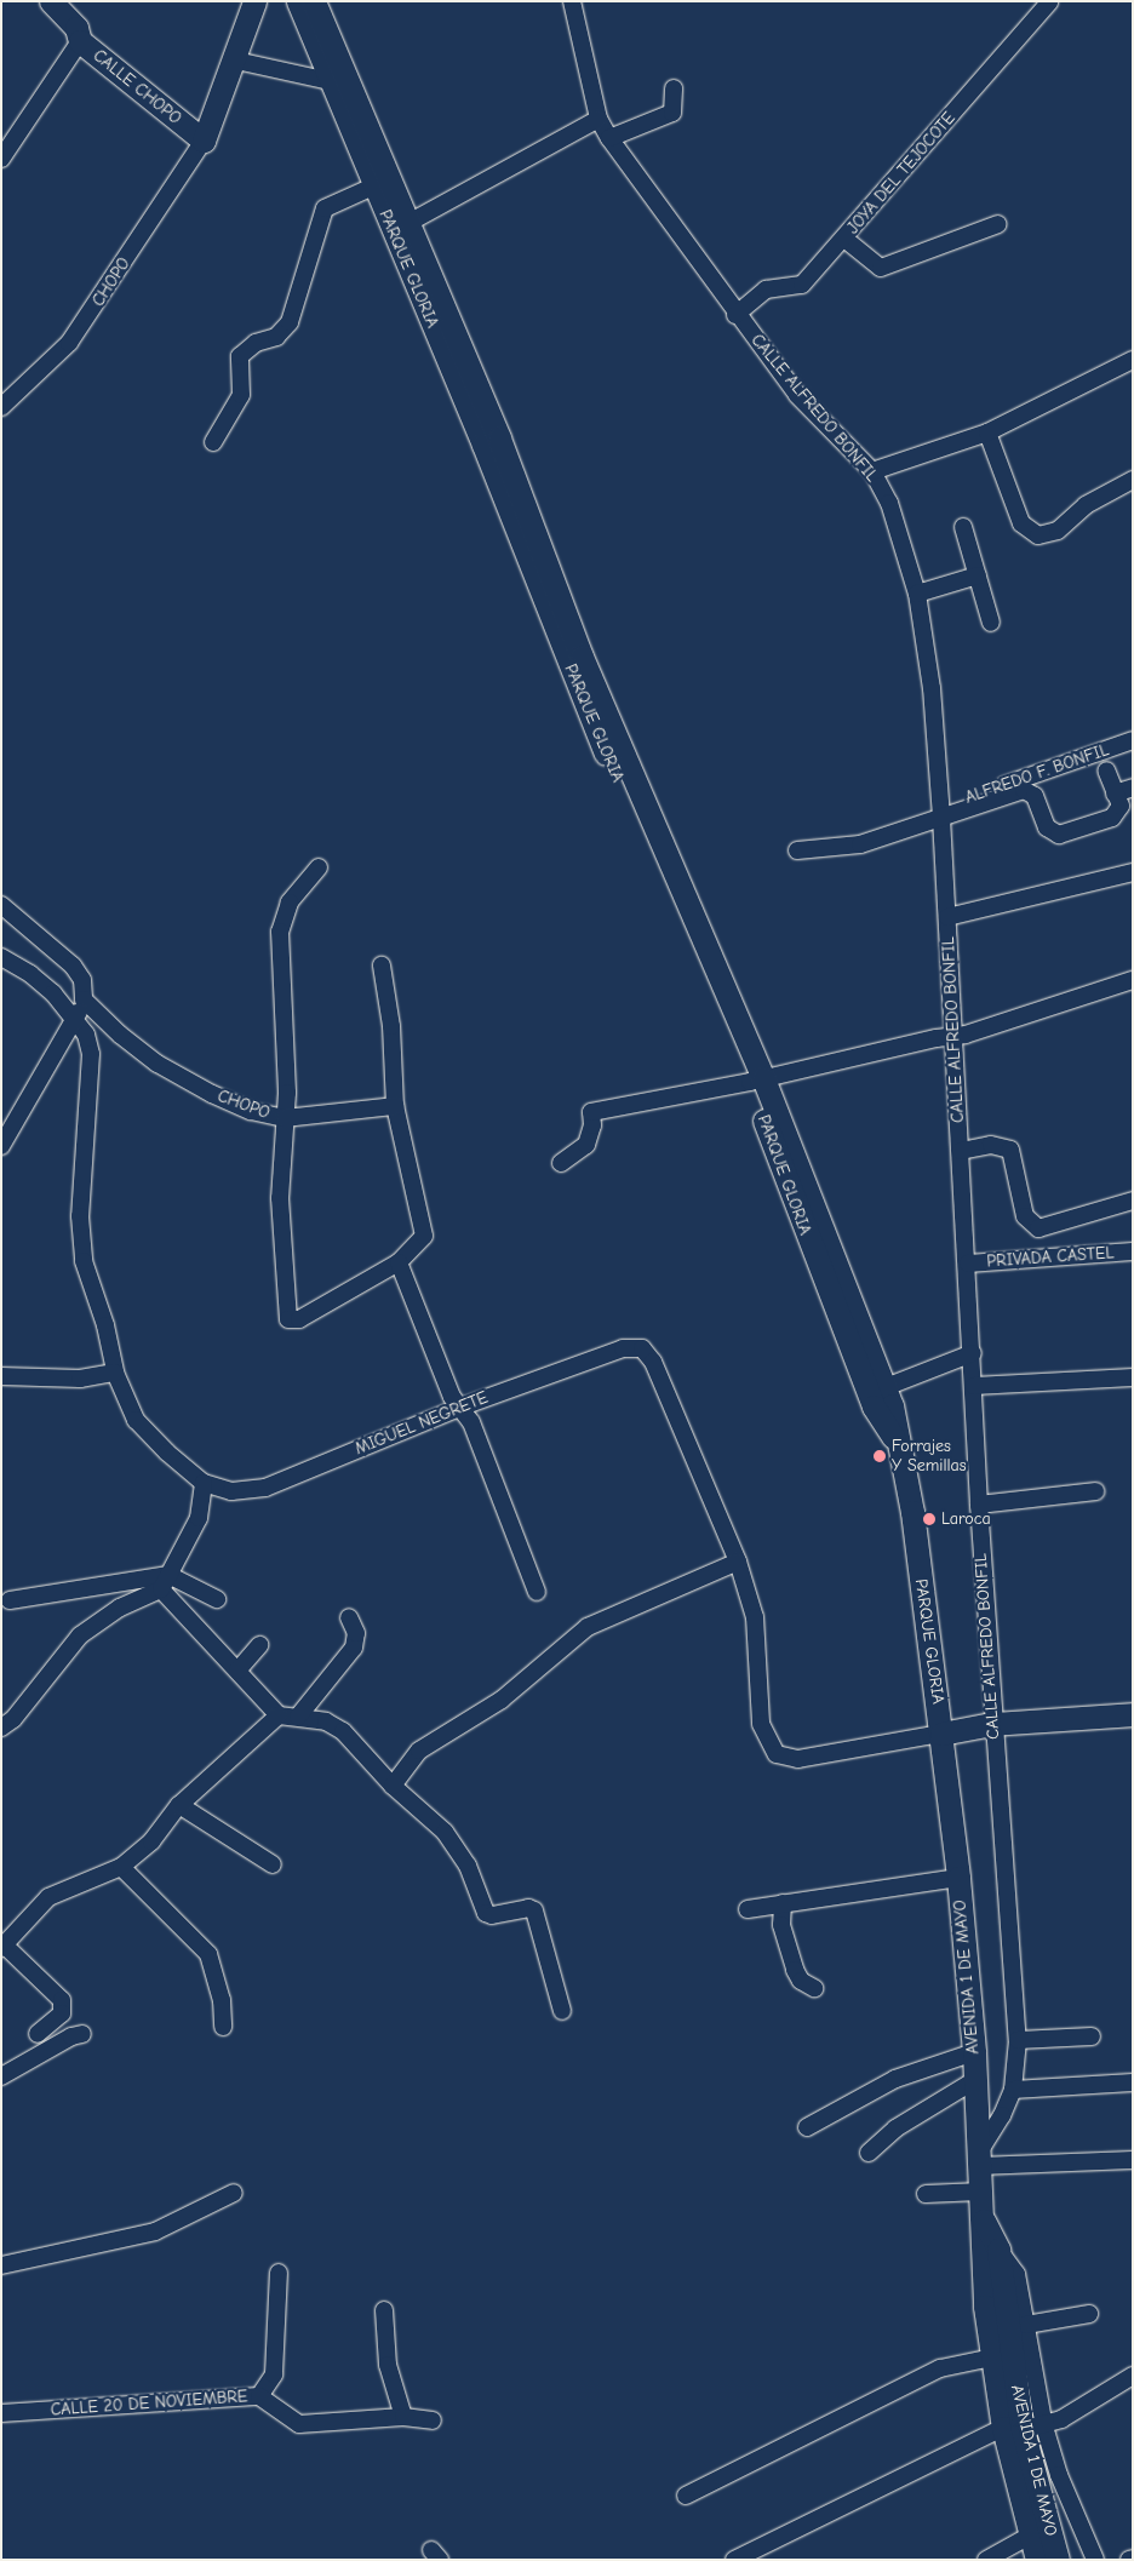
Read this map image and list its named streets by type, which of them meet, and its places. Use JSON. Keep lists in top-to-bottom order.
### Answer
{
  "streets": {
    "main road": ["CALLE CHOPO", "PARQUE GLORIA", "AVENIDA 1 DE MAYO"],
    "street": [
      "JOYA DEL TEJOCOTE",
      "CHOPO",
      "CALLE ALFREDO BONFIL",
      "ALFREDO F. BONFIL",
      "PRIVADA CASTEL",
      "MIGUEL NEGRETE",
      "CALLE 20 DE NOVIEMBRE"
    ]
  },
  "crossings": [
    ["CALLE CHOPO", "CHOPO"],
    ["JOYA DEL TEJOCOTE", "CALLE ALFREDO BONFIL"],
    ["PARQUE GLORIA", "MIGUEL NEGRETE"],
    ["PARQUE GLORIA", "AVENIDA 1 DE MAYO"],
    ["CALLE ALFREDO BONFIL", "ALFREDO F. BONFIL"],
    ["CALLE ALFREDO BONFIL", "PRIVADA CASTEL"],
    ["CALLE ALFREDO BONFIL", "AVENIDA 1 DE MAYO"],
    ["MIGUEL NEGRETE", "AVENIDA 1 DE MAYO"]
  ],
  "places": ["Forrajes Y Semillas", "Laroca"]
}
